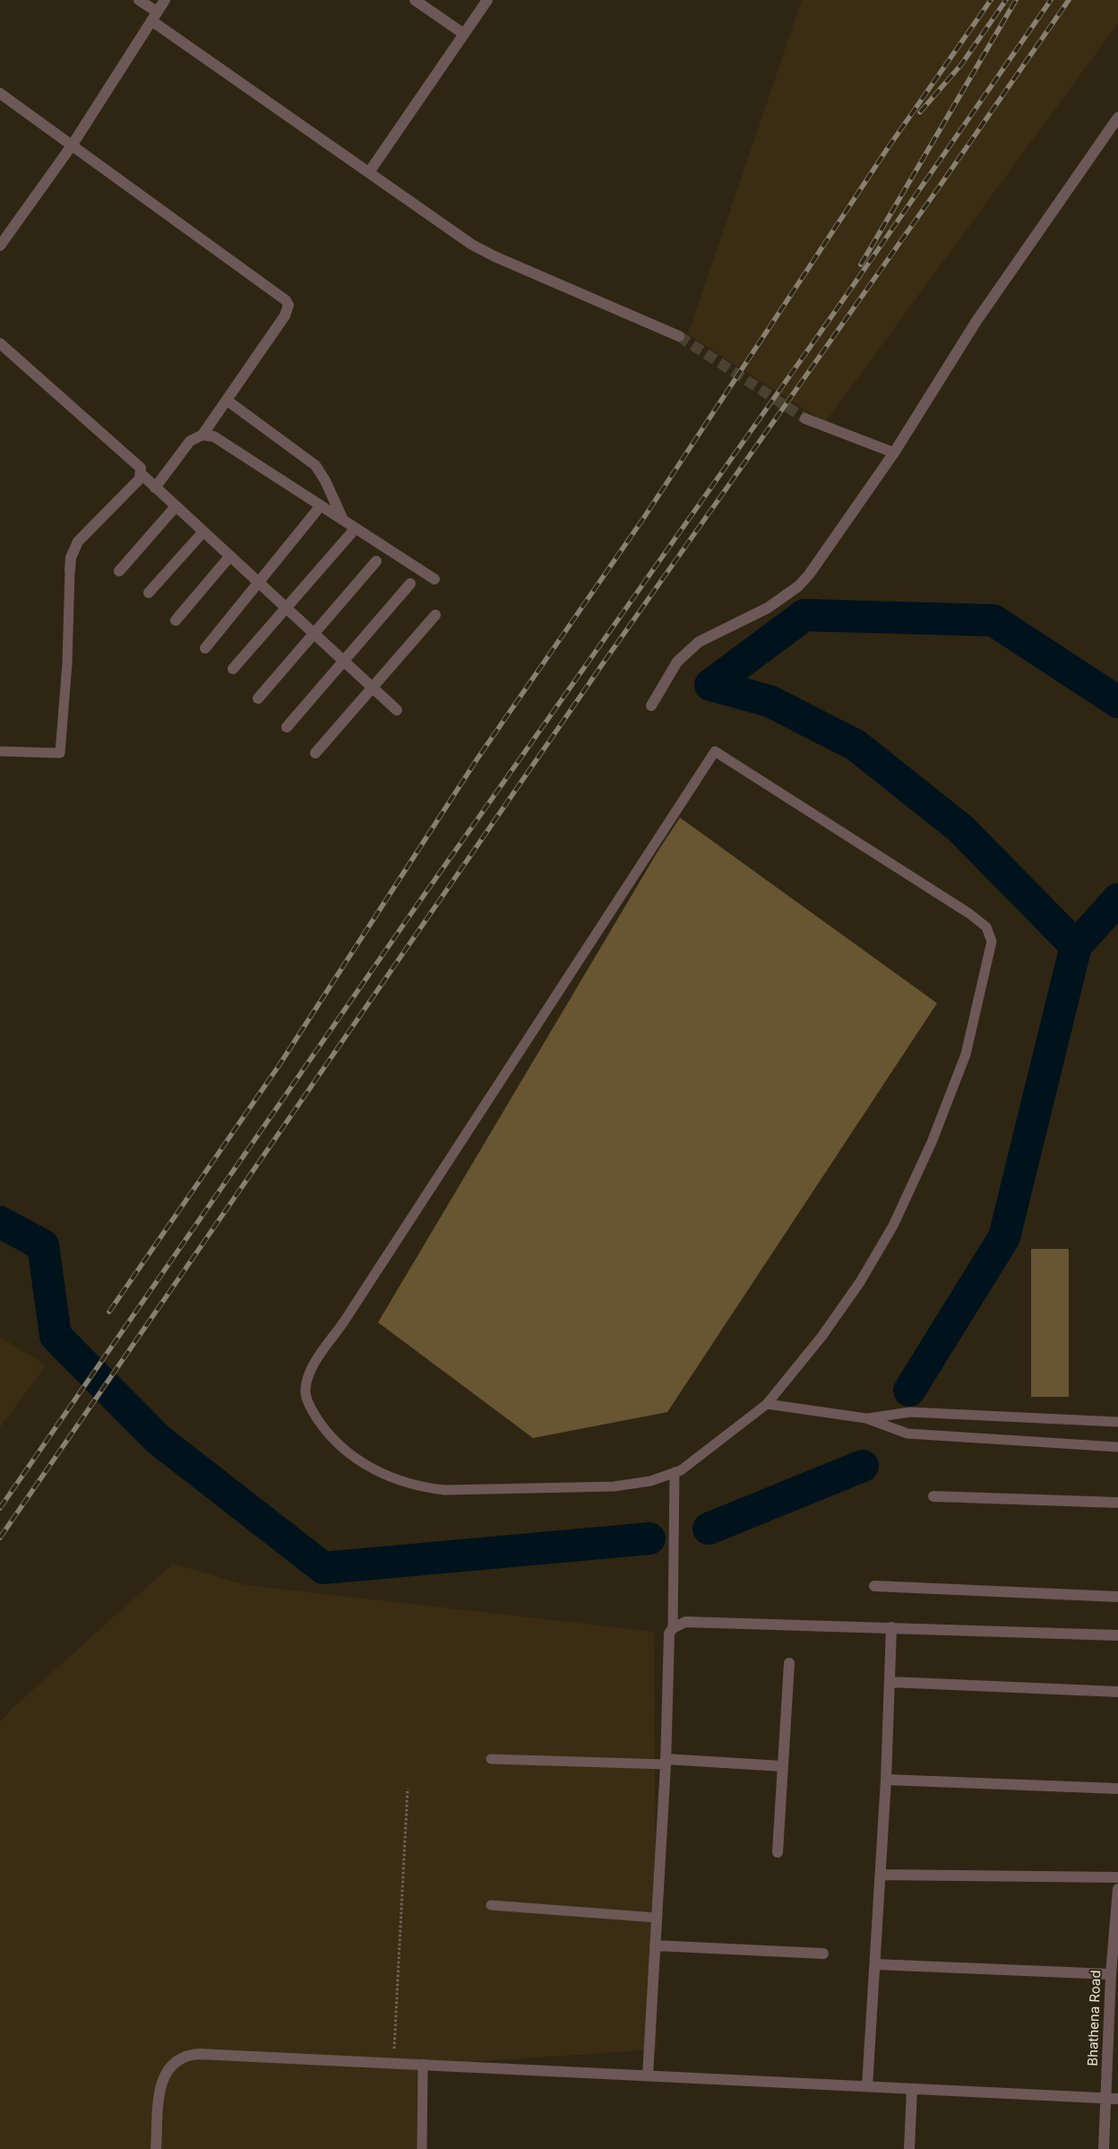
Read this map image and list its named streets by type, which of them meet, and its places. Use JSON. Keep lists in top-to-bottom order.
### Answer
{
  "streets": {
    "street": ["Bhathena Road"]
  }
}
